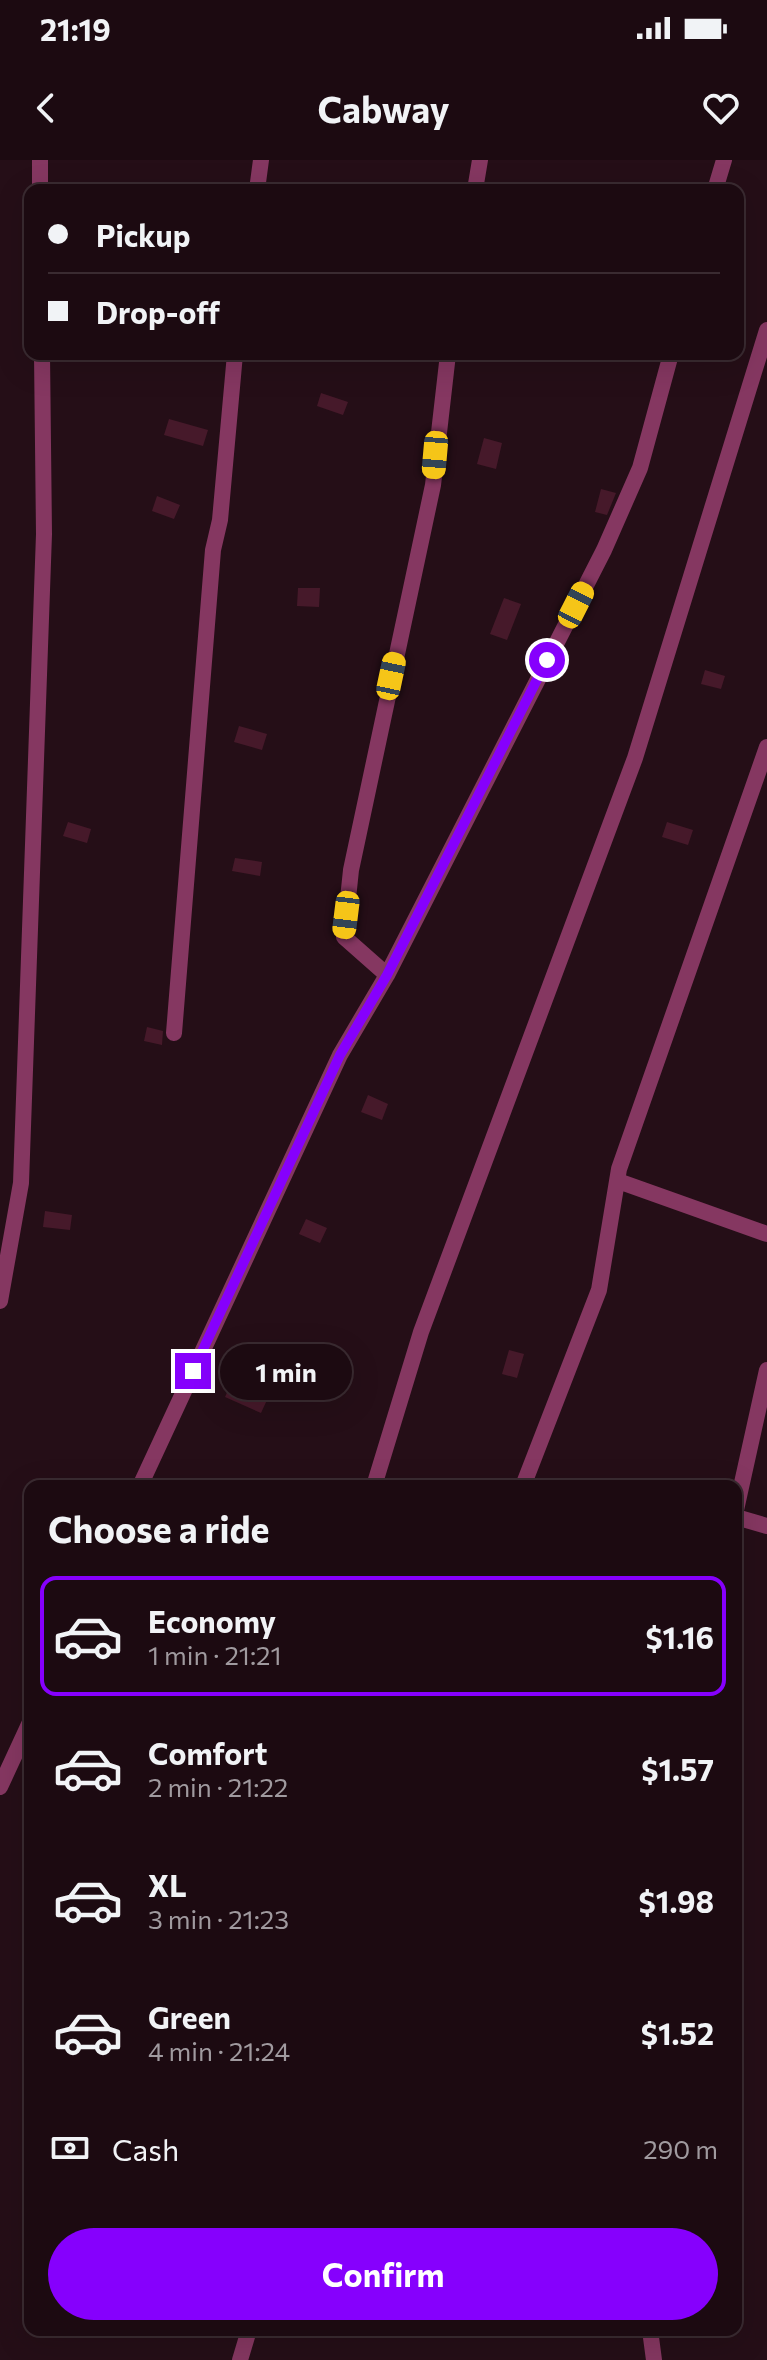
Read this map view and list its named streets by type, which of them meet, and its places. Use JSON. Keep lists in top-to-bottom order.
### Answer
{
  "page": {
    "status": "21:19",
    "header": "Cabway",
    "banner": ["Pickup", "Drop-off"],
    "bubble": "1 min",
    "heading": "Choose a ride",
    "list": [
      {
        "name": "Economy",
        "note": "1 min · 21:21",
        "value": "$1.16"
      },
      {
        "name": "Comfort",
        "note": "2 min · 21:22",
        "value": "$1.57"
      },
      {
        "name": "XL",
        "note": "3 min · 21:23",
        "value": "$1.98"
      },
      {
        "name": "Green",
        "note": "4 min · 21:24",
        "value": "$1.52"
      }
    ],
    "pay": ["Cash", "290 m"],
    "buttons": "Confirm"
  }
}
